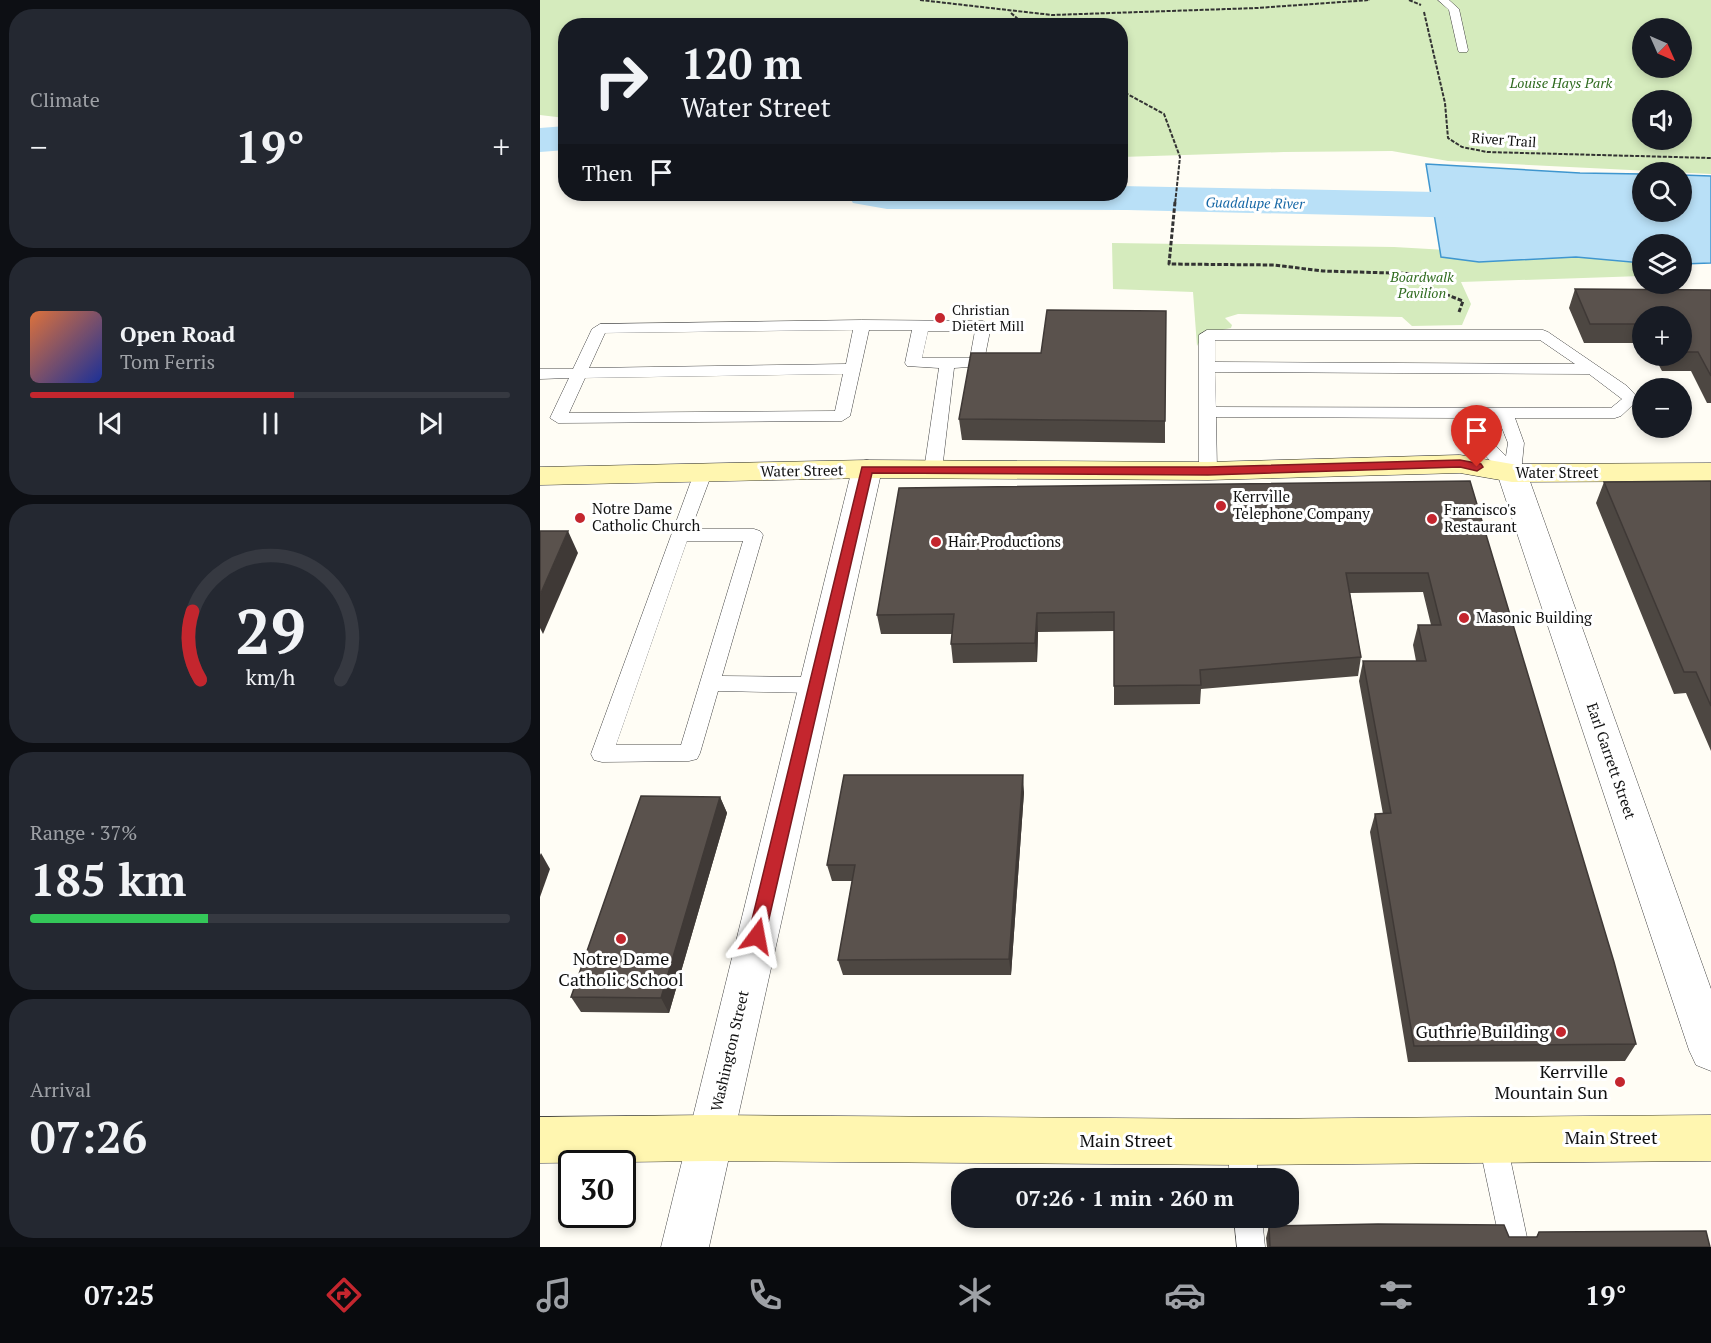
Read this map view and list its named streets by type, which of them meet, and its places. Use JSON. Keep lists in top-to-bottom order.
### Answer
{
  "streets": {
    "street": [
      "Water Street",
      "Earl Garrett Street",
      "Washington Street",
      "Main Street"
    ],
    "path": ["River Trail"]
  },
  "crossings": [
    ["Water Street", "Earl Garrett Street"],
    ["Water Street", "Washington Street"],
    ["Washington Street", "Main Street"]
  ],
  "water": ["Guadalupe River"],
  "parks": ["Louise Hays Park", "Boardwalk Pavilion"],
  "places": [
    "Christian Dietert Mill",
    "Kerrville Telephone Company",
    "Notre Dame Catholic Church",
    "Francisco's Restaurant",
    "Hair Productions",
    "Masonic Building",
    "Notre Dame Catholic School",
    "Guthrie Building",
    "Kerrville Mountain Sun"
  ],
  "north": "bottom right",
  "page": {
    "tile": [
      "Climate",
      ["Range · 37%", "185 km"],
      ["Arrival", "07:26"]
    ],
    "map_buttons": ["+", "−"],
    "turn": ["120 m", "Water Street"],
    "heat": ["−", "19°", "+"],
    "then": "Then",
    "song": ["Open Road", "Tom Ferris"],
    "limit": "30",
    "trip": "07:26 · 1 min · 260 m",
    "tabs": ["07:25", "19°"],
    "gauge": ["29", "km/h"]
  }
}
